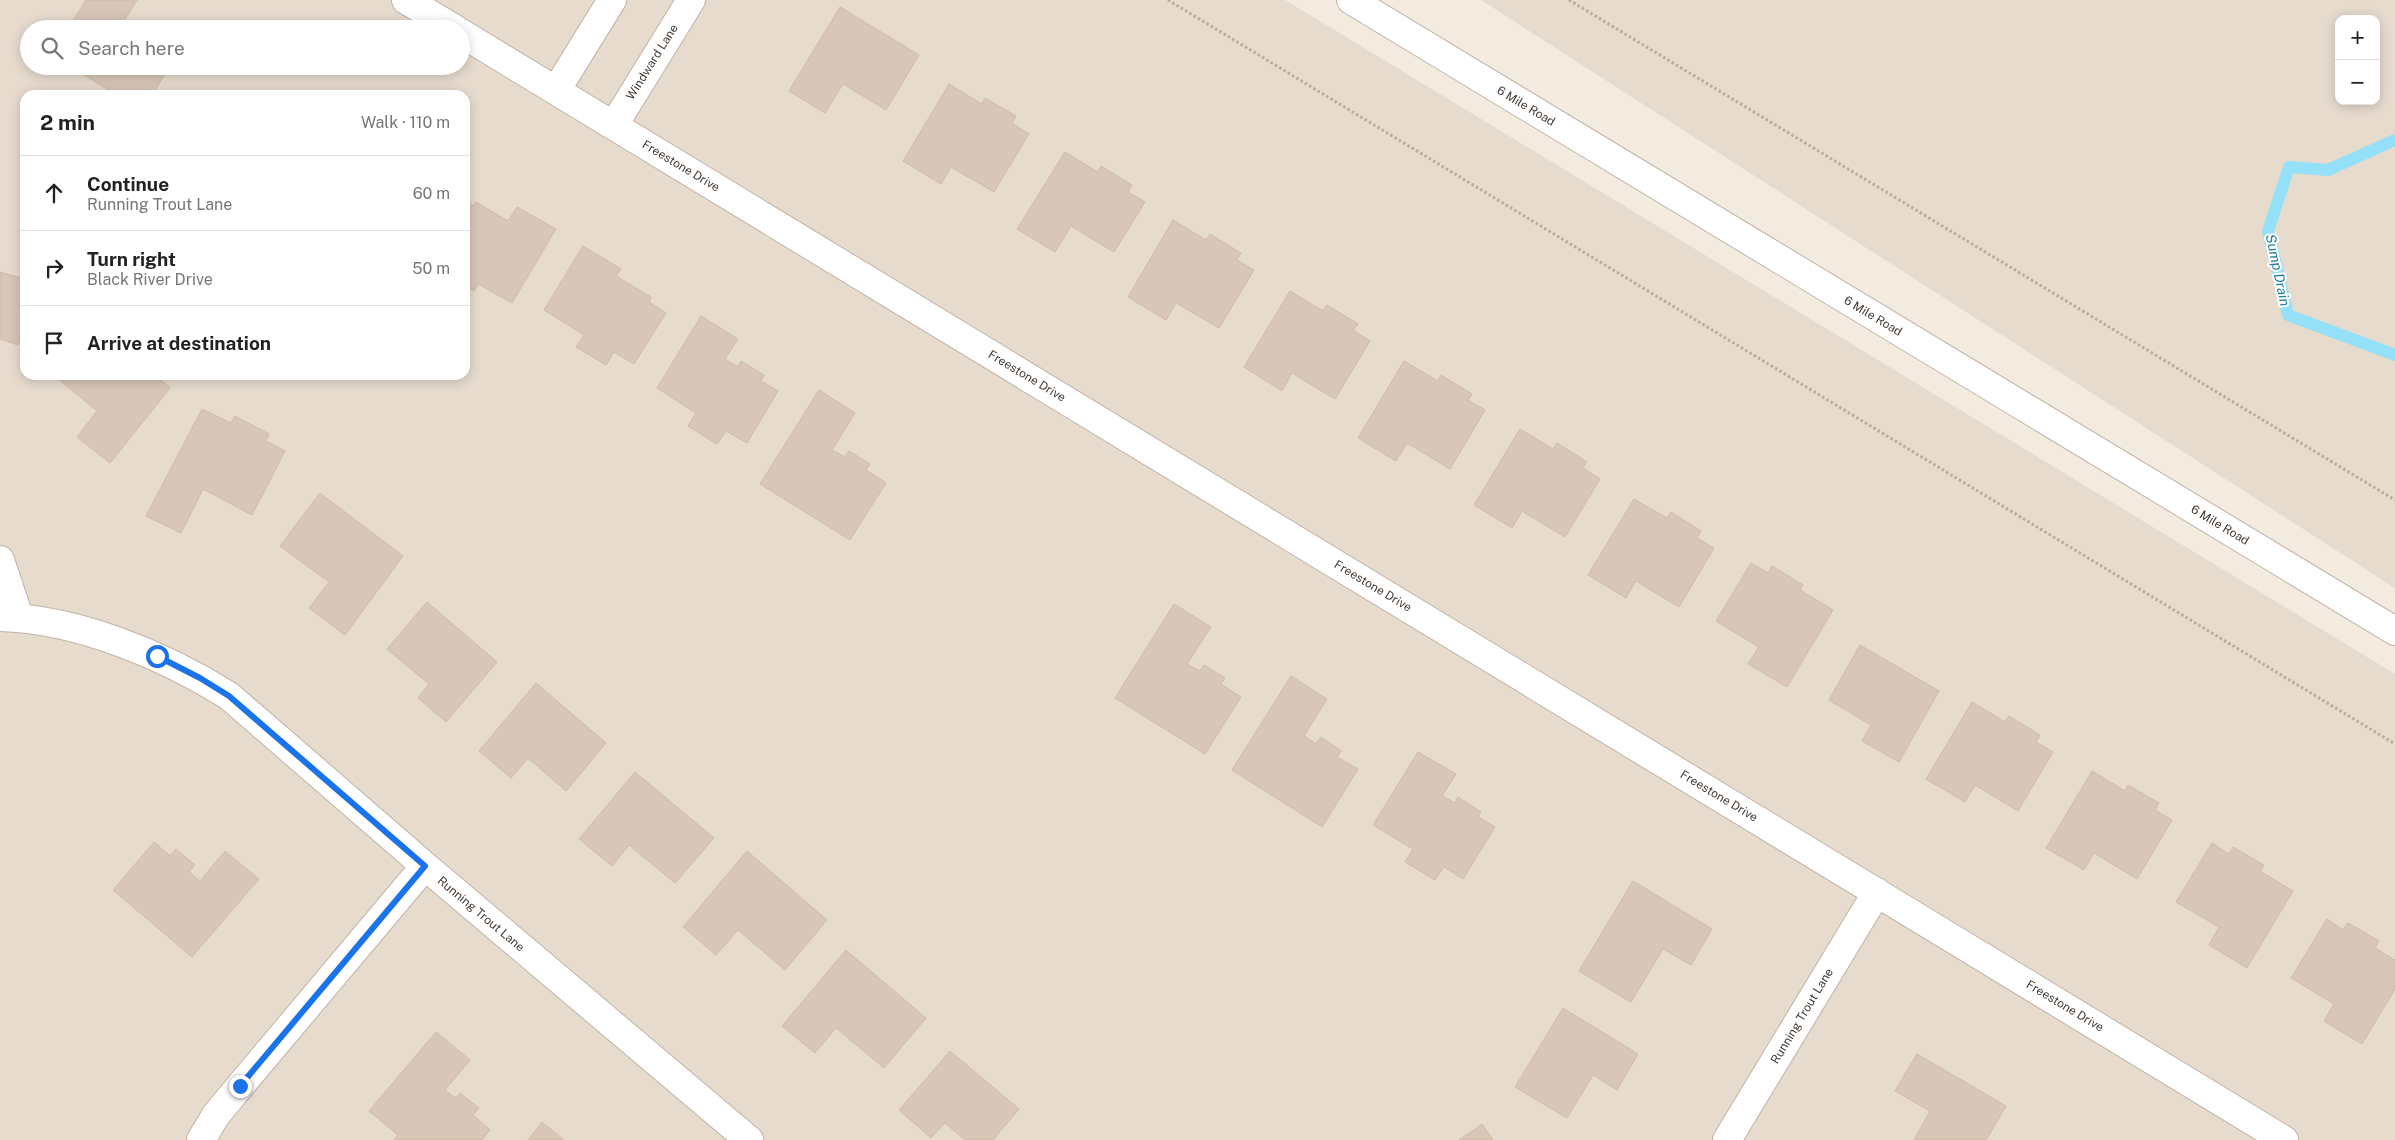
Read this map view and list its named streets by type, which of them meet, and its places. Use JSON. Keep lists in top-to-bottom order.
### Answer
{
  "streets": {
    "street": [
      "Windward Lane",
      "6 Mile Road",
      "Freestone Drive",
      "Running Trout Lane"
    ]
  },
  "crossings": [
    ["Windward Lane", "Freestone Drive"],
    ["Freestone Drive", "Running Trout Lane"]
  ],
  "water": ["Sump Drain"],
  "page": {
    "map_buttons": ["+", "−"],
    "search": "Search here",
    "heading": ["2 min", "Walk · 110 m"],
    "list": [
      ["Continue", "Running Trout Lane", "60 m"],
      ["Turn right", "Black River Drive", "50 m"],
      "Arrive at destination"
    ]
  }
}
